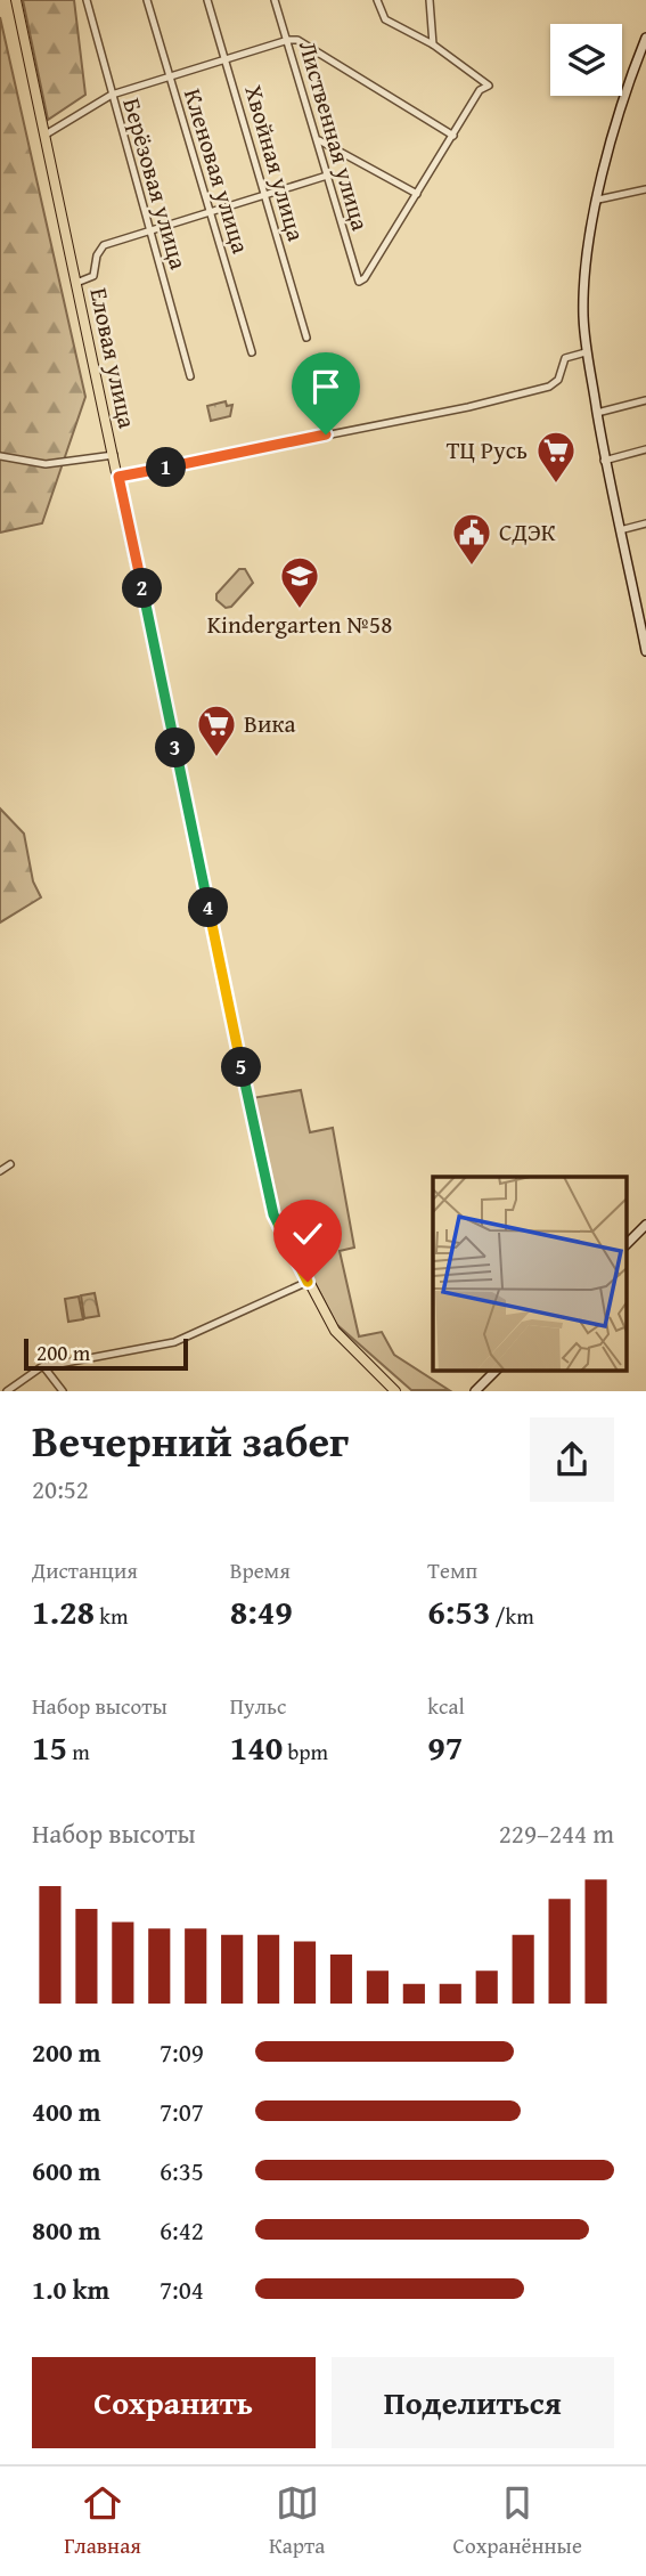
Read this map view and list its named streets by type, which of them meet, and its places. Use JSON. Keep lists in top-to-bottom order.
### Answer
{
  "streets": {
    "main road": ["Еловая улица"],
    "street": [
      "Лиственная улица",
      "Хвойная улица",
      "Кленовая улица",
      "Берёзовая улица"
    ]
  },
  "places": {
    "supermarket": ["ТЦ Русь", "Вика"],
    "public building": ["СДЭК"],
    "school or university": ["Kindergarten №58"]
  },
  "scale_bar": "200 m",
  "page": {
    "pins": [
      "1",
      "2",
      "3",
      "4",
      "5"
    ],
    "scale": "200 m",
    "heading": ["Вечерний забег", "20:52"],
    "stats": [
      ["Дистанция", "1.28 km"],
      ["Время", "8:49"],
      ["Темп", "6:53 /km"],
      ["Набор высоты", "15 m"],
      ["Пульс", "140 bpm"],
      ["kcal", "97"]
    ],
    "chart": ["Набор высоты", "229–244 m"],
    "list": [
      {
        "name": "200 m",
        "note": "7:09"
      },
      {
        "name": "400 m",
        "note": "7:07"
      },
      {
        "name": "600 m",
        "note": "6:35"
      },
      {
        "name": "800 m",
        "note": "6:42"
      },
      {
        "name": "1.0 km",
        "note": "7:04"
      }
    ],
    "buttons": ["Сохранить", "Поделиться"],
    "tabs": ["Главная", "Карта", "Сохранённые"]
  }
}
